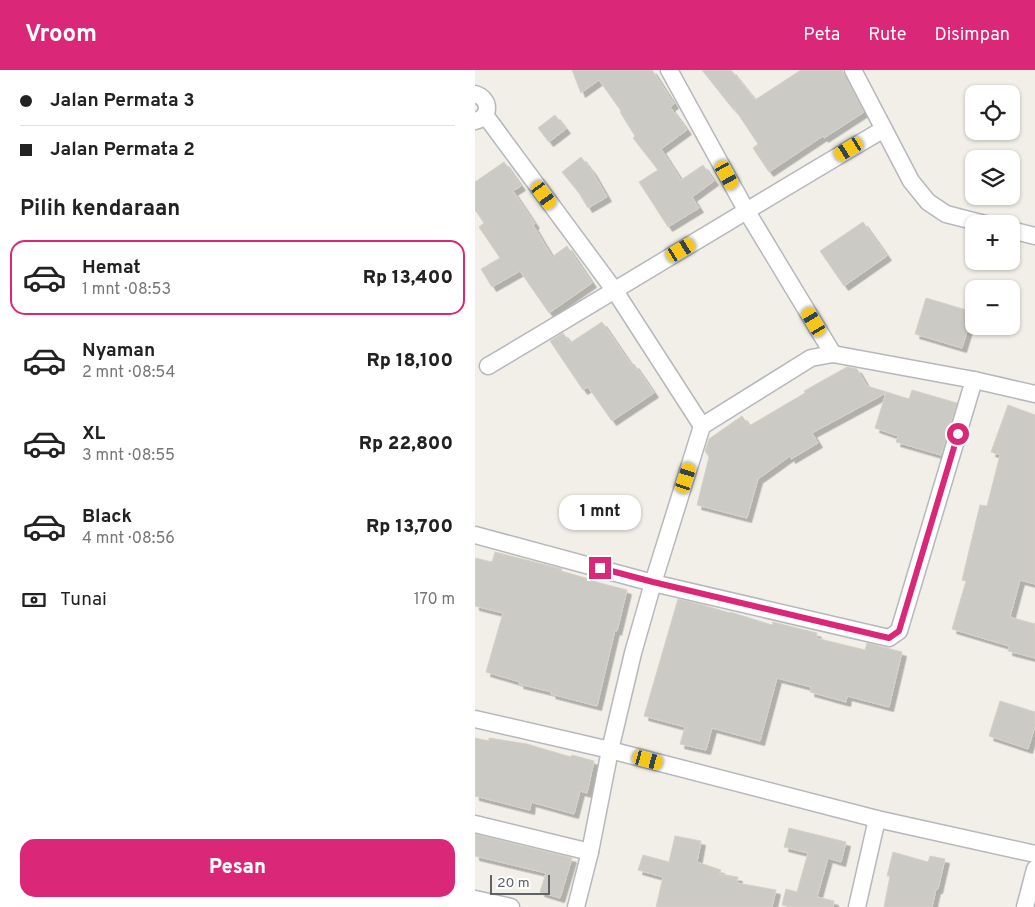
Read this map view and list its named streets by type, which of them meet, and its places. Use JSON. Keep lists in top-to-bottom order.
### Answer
{
  "scale_bar": "20 m",
  "page": {
    "header": "Vroom",
    "nav": ["Peta", "Rute", "Disimpan"],
    "banner": ["Jalan Permata 3", "Jalan Permata 2"],
    "map_buttons": ["+", "−"],
    "heading": "Pilih kendaraan",
    "list": [
      {
        "name": "Hemat",
        "note": "1 mnt · 08:53",
        "value": "Rp 13,400"
      },
      {
        "name": "Nyaman",
        "note": "2 mnt · 08:54",
        "value": "Rp 18,100"
      },
      {
        "name": "XL",
        "note": "3 mnt · 08:55",
        "value": "Rp 22,800"
      },
      {
        "name": "Black",
        "note": "4 mnt · 08:56",
        "value": "Rp 13,700"
      }
    ],
    "bubble": "1 mnt",
    "pay": ["Tunai", "170 m"],
    "buttons": "Pesan",
    "scale": "20 m"
  }
}
